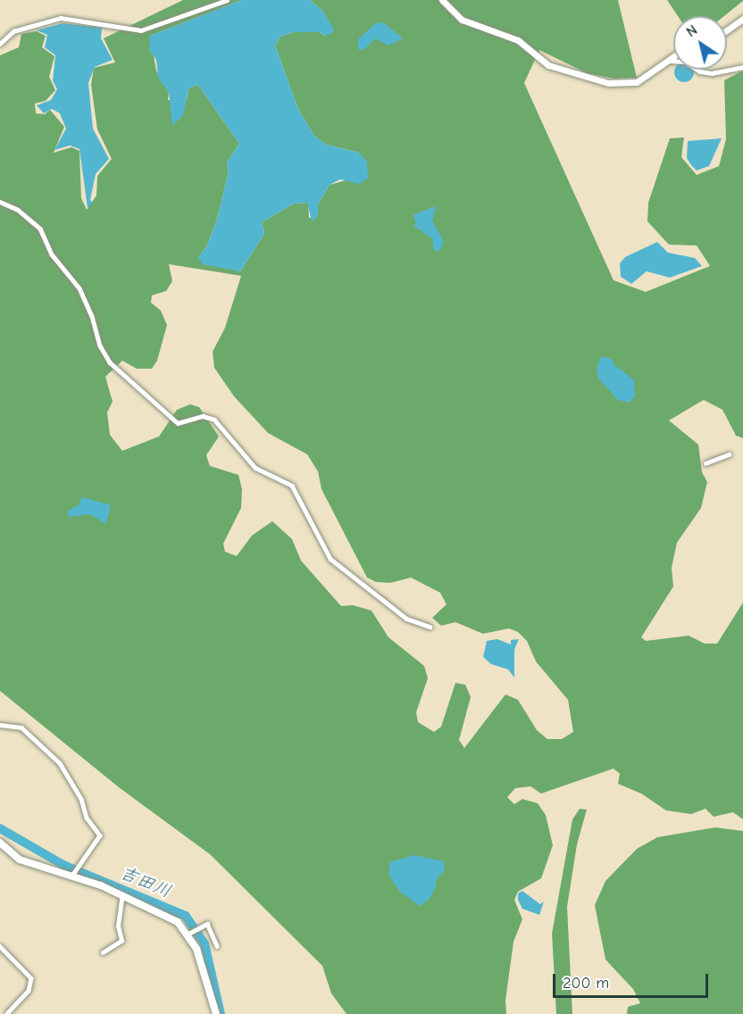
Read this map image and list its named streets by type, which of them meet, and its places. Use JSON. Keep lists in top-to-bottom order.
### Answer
{
  "water": ["吉田川"],
  "scale_bar": "200 m",
  "north": "top left"
}
